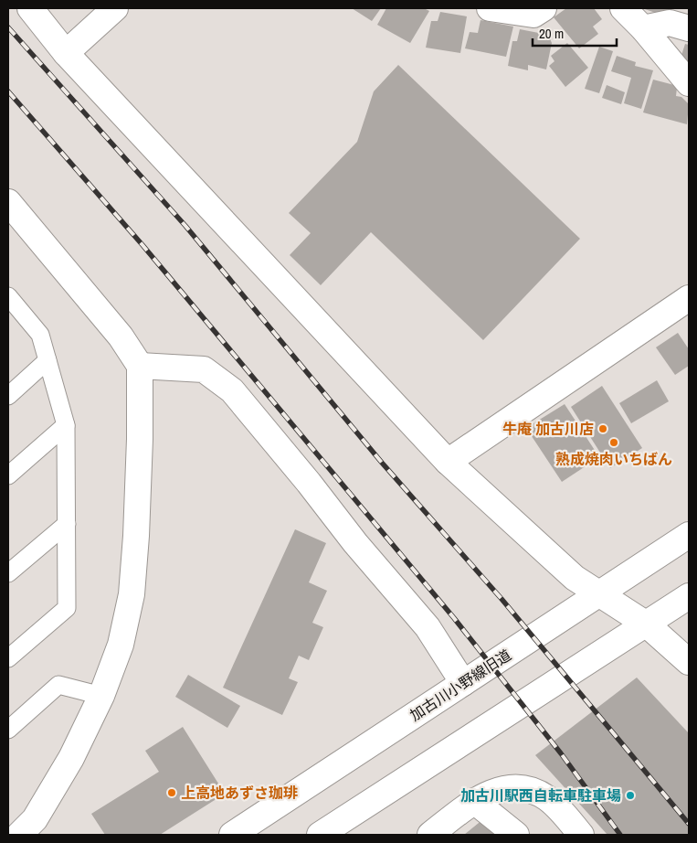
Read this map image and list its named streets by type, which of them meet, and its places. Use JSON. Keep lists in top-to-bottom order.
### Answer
{
  "streets": {
    "street": ["加古川小野線旧道"]
  },
  "places": [
    "牛庵 加古川店",
    "熟成焼肉いちばん",
    "上高地あずさ珈琲",
    "加古川駅西自転車駐車場"
  ],
  "scale_bar": "20 m"
}
